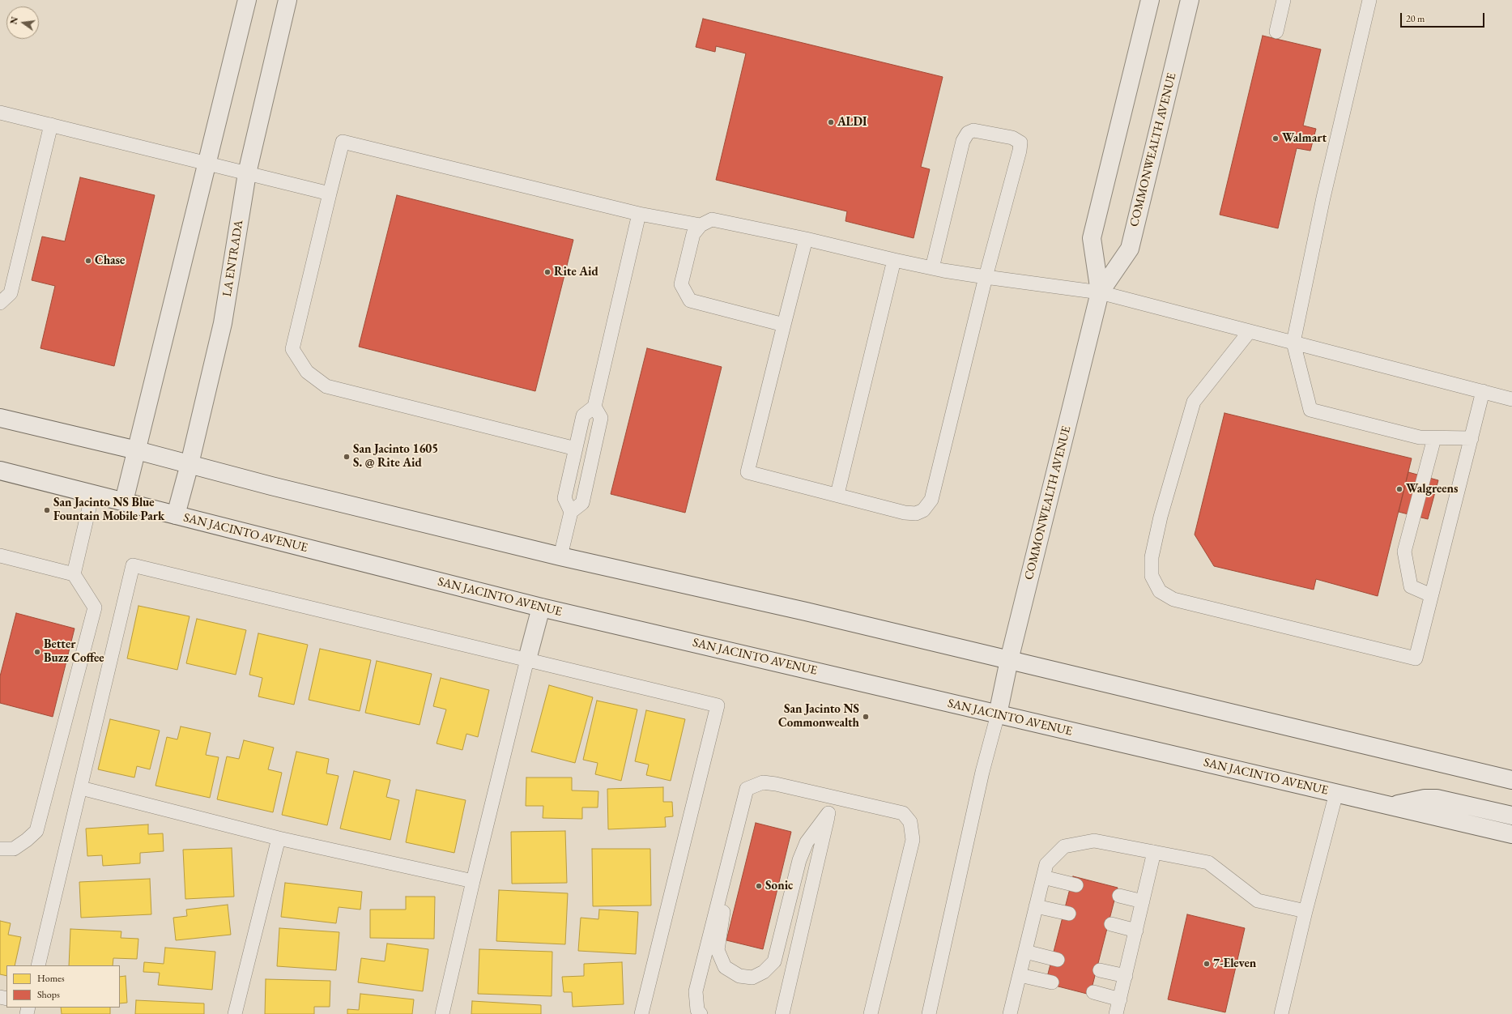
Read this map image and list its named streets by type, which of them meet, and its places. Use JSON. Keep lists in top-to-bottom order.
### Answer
{
  "streets": {
    "main road": ["COMMONWEALTH AVENUE", "LA ENTRADA", "SAN JACINTO AVENUE"]
  },
  "crossings": [
    ["COMMONWEALTH AVENUE", "SAN JACINTO AVENUE"],
    ["LA ENTRADA", "SAN JACINTO AVENUE"]
  ],
  "places": [
    "ALDI",
    "Walmart",
    "Chase",
    "Rite Aid",
    "San Jacinto 1605 S. @ Rite Aid",
    "Walgreens",
    "San Jacinto NS Blue Fountain Mobile Park",
    "Better Buzz Coffee",
    "San Jacinto NS Commonwealth",
    "Sonic",
    "7-Eleven"
  ],
  "legend": ["Homes", "Shops"],
  "scale_bar": "20 m",
  "north": "left"
}
